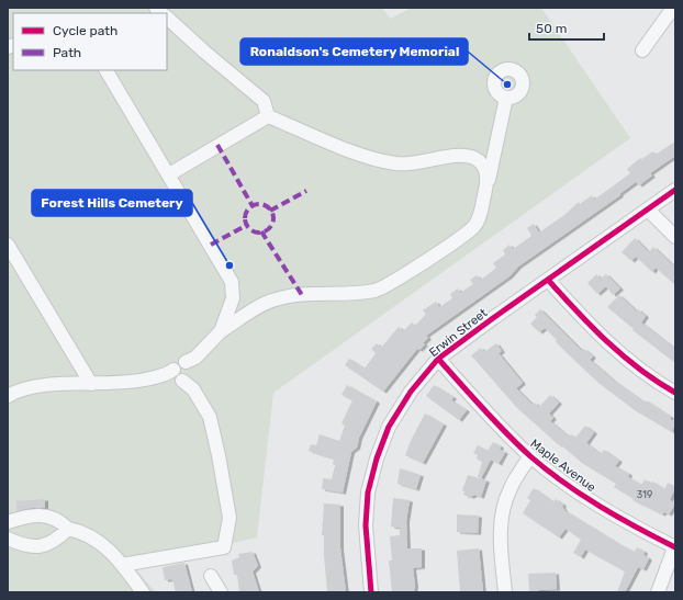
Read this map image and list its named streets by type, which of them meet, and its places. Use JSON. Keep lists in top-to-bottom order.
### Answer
{
  "streets": {
    "street": ["Erwin Street", "Maple Avenue"]
  },
  "crossings": [
    ["Erwin Street", "Maple Avenue"]
  ],
  "places": ["Ronaldson's Cemetery Memorial", "Forest Hills Cemetery"],
  "house_numbers": ["319"],
  "legend": ["Cycle path", "Path"],
  "scale_bar": "50 m"
}
